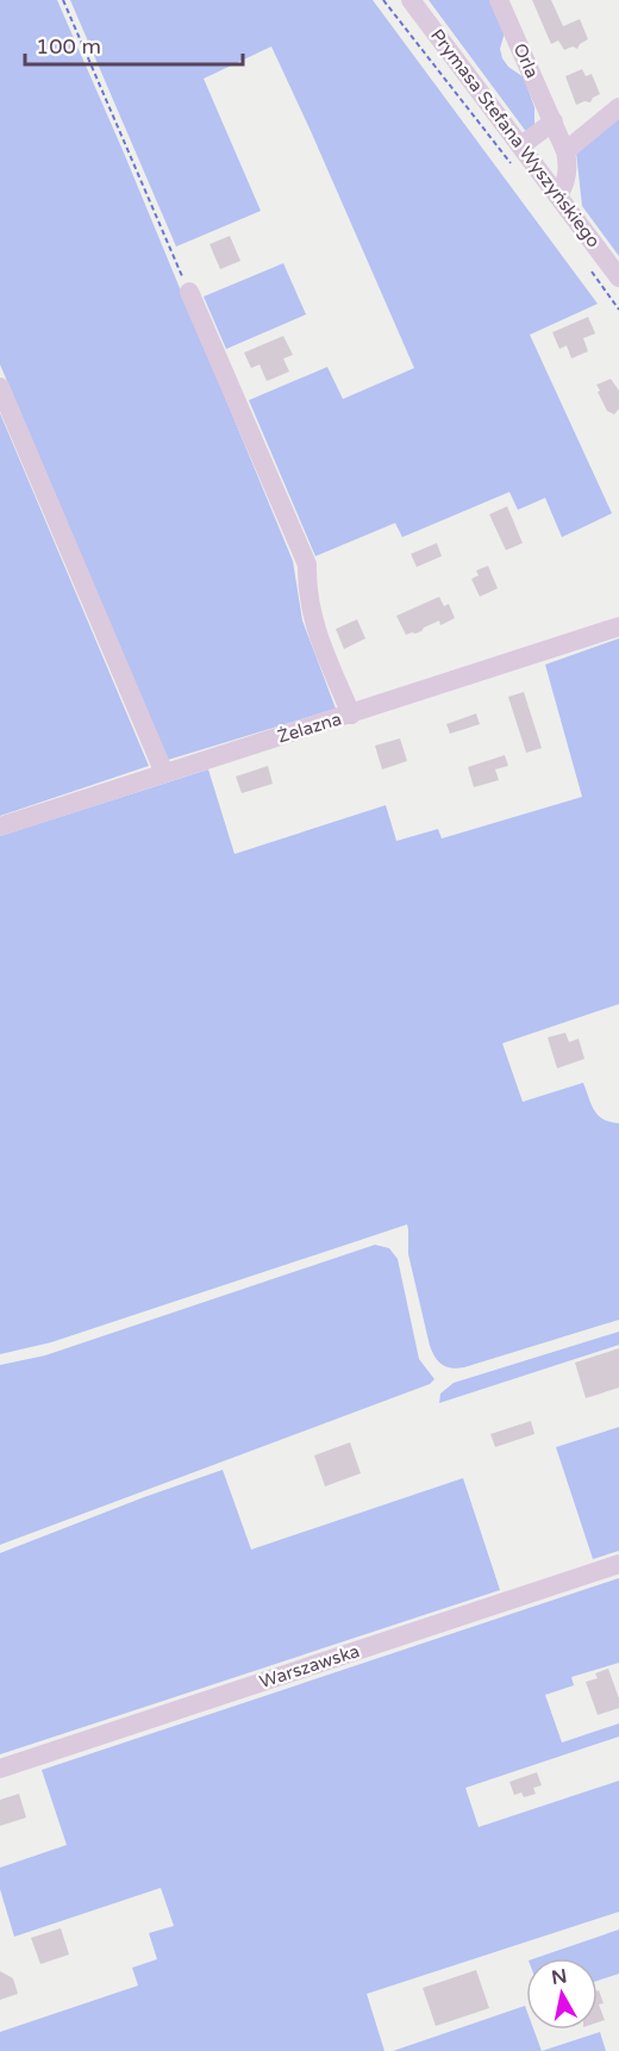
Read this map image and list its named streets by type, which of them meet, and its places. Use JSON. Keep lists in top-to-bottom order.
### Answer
{
  "streets": {
    "street": [
      "Orla",
      "Prymasa Stefana Wyszyńskiego",
      "Żelazna",
      "Warszawska"
    ]
  },
  "crossings": [
    ["Orla", "Prymasa Stefana Wyszyńskiego"]
  ],
  "scale_bar": "100 m",
  "north": "top"
}
